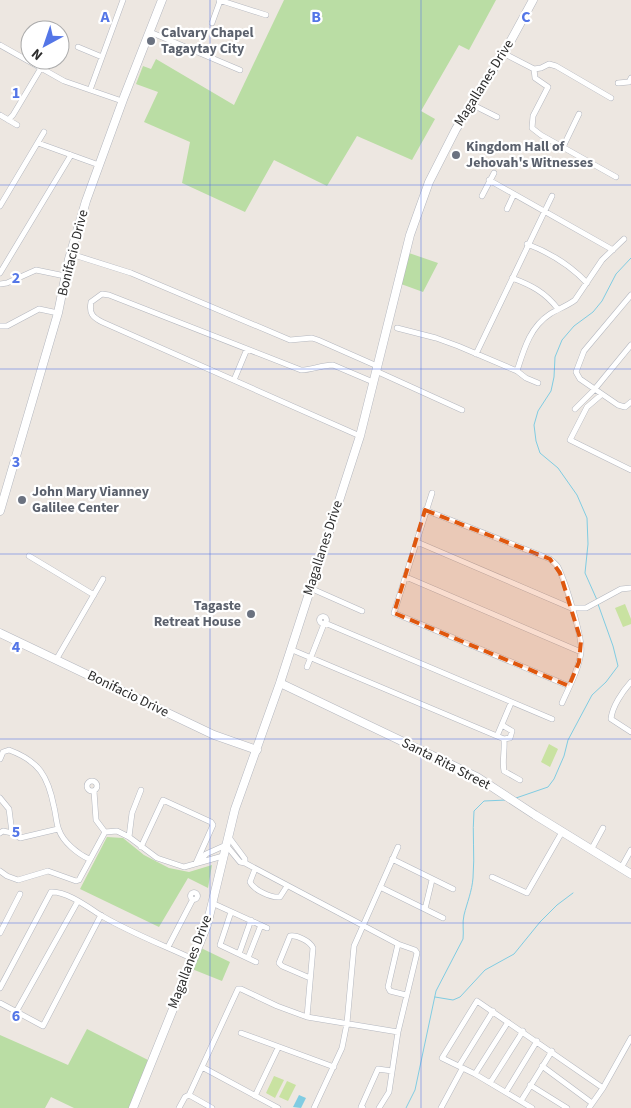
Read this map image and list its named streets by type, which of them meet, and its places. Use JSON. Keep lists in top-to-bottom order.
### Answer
{
  "streets": {
    "street": ["Magallanes Drive", "Bonifacio Drive", "Santa Rita Street"]
  },
  "crossings": [
    ["Magallanes Drive", "Bonifacio Drive"],
    ["Magallanes Drive", "Santa Rita Street"]
  ],
  "places": [
    "Calvary Chapel Tagaytay City",
    "Kingdom Hall of Jehovah's Witnesses",
    "John Mary Vianney Galilee Center",
    "Tagaste Retreat House"
  ],
  "north": "bottom left",
  "grid": {
    "columns": ["A", "B", "C"],
    "rows": [
      "1",
      "2",
      "3",
      "4",
      "5",
      "6"
    ]
  }
}
